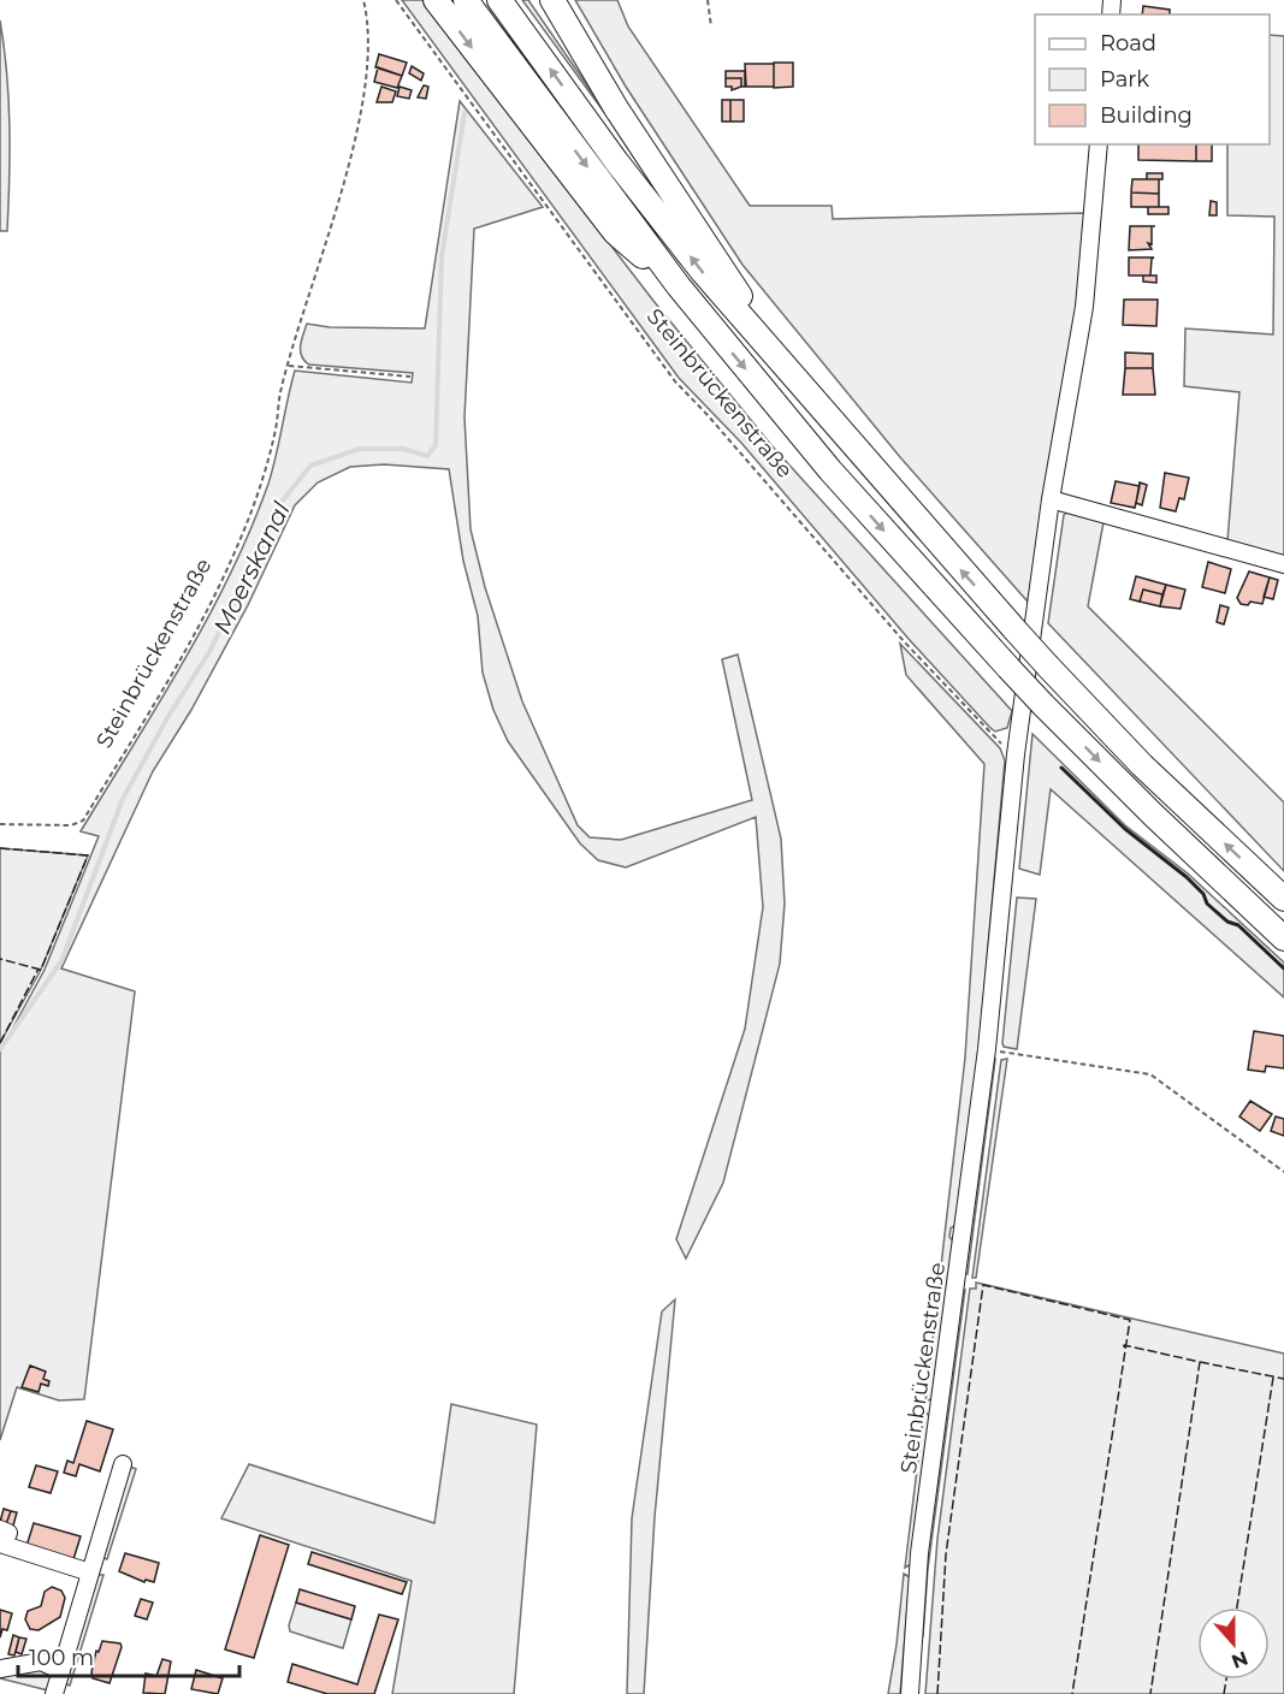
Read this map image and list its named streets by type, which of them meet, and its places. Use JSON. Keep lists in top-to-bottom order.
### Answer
{
  "streets": {
    "street": ["Steinbrückenstraße"]
  },
  "water": ["Moerskanal"],
  "legend": ["Road", "Park", "Building"],
  "scale_bar": "100 m",
  "north": "bottom"
}
